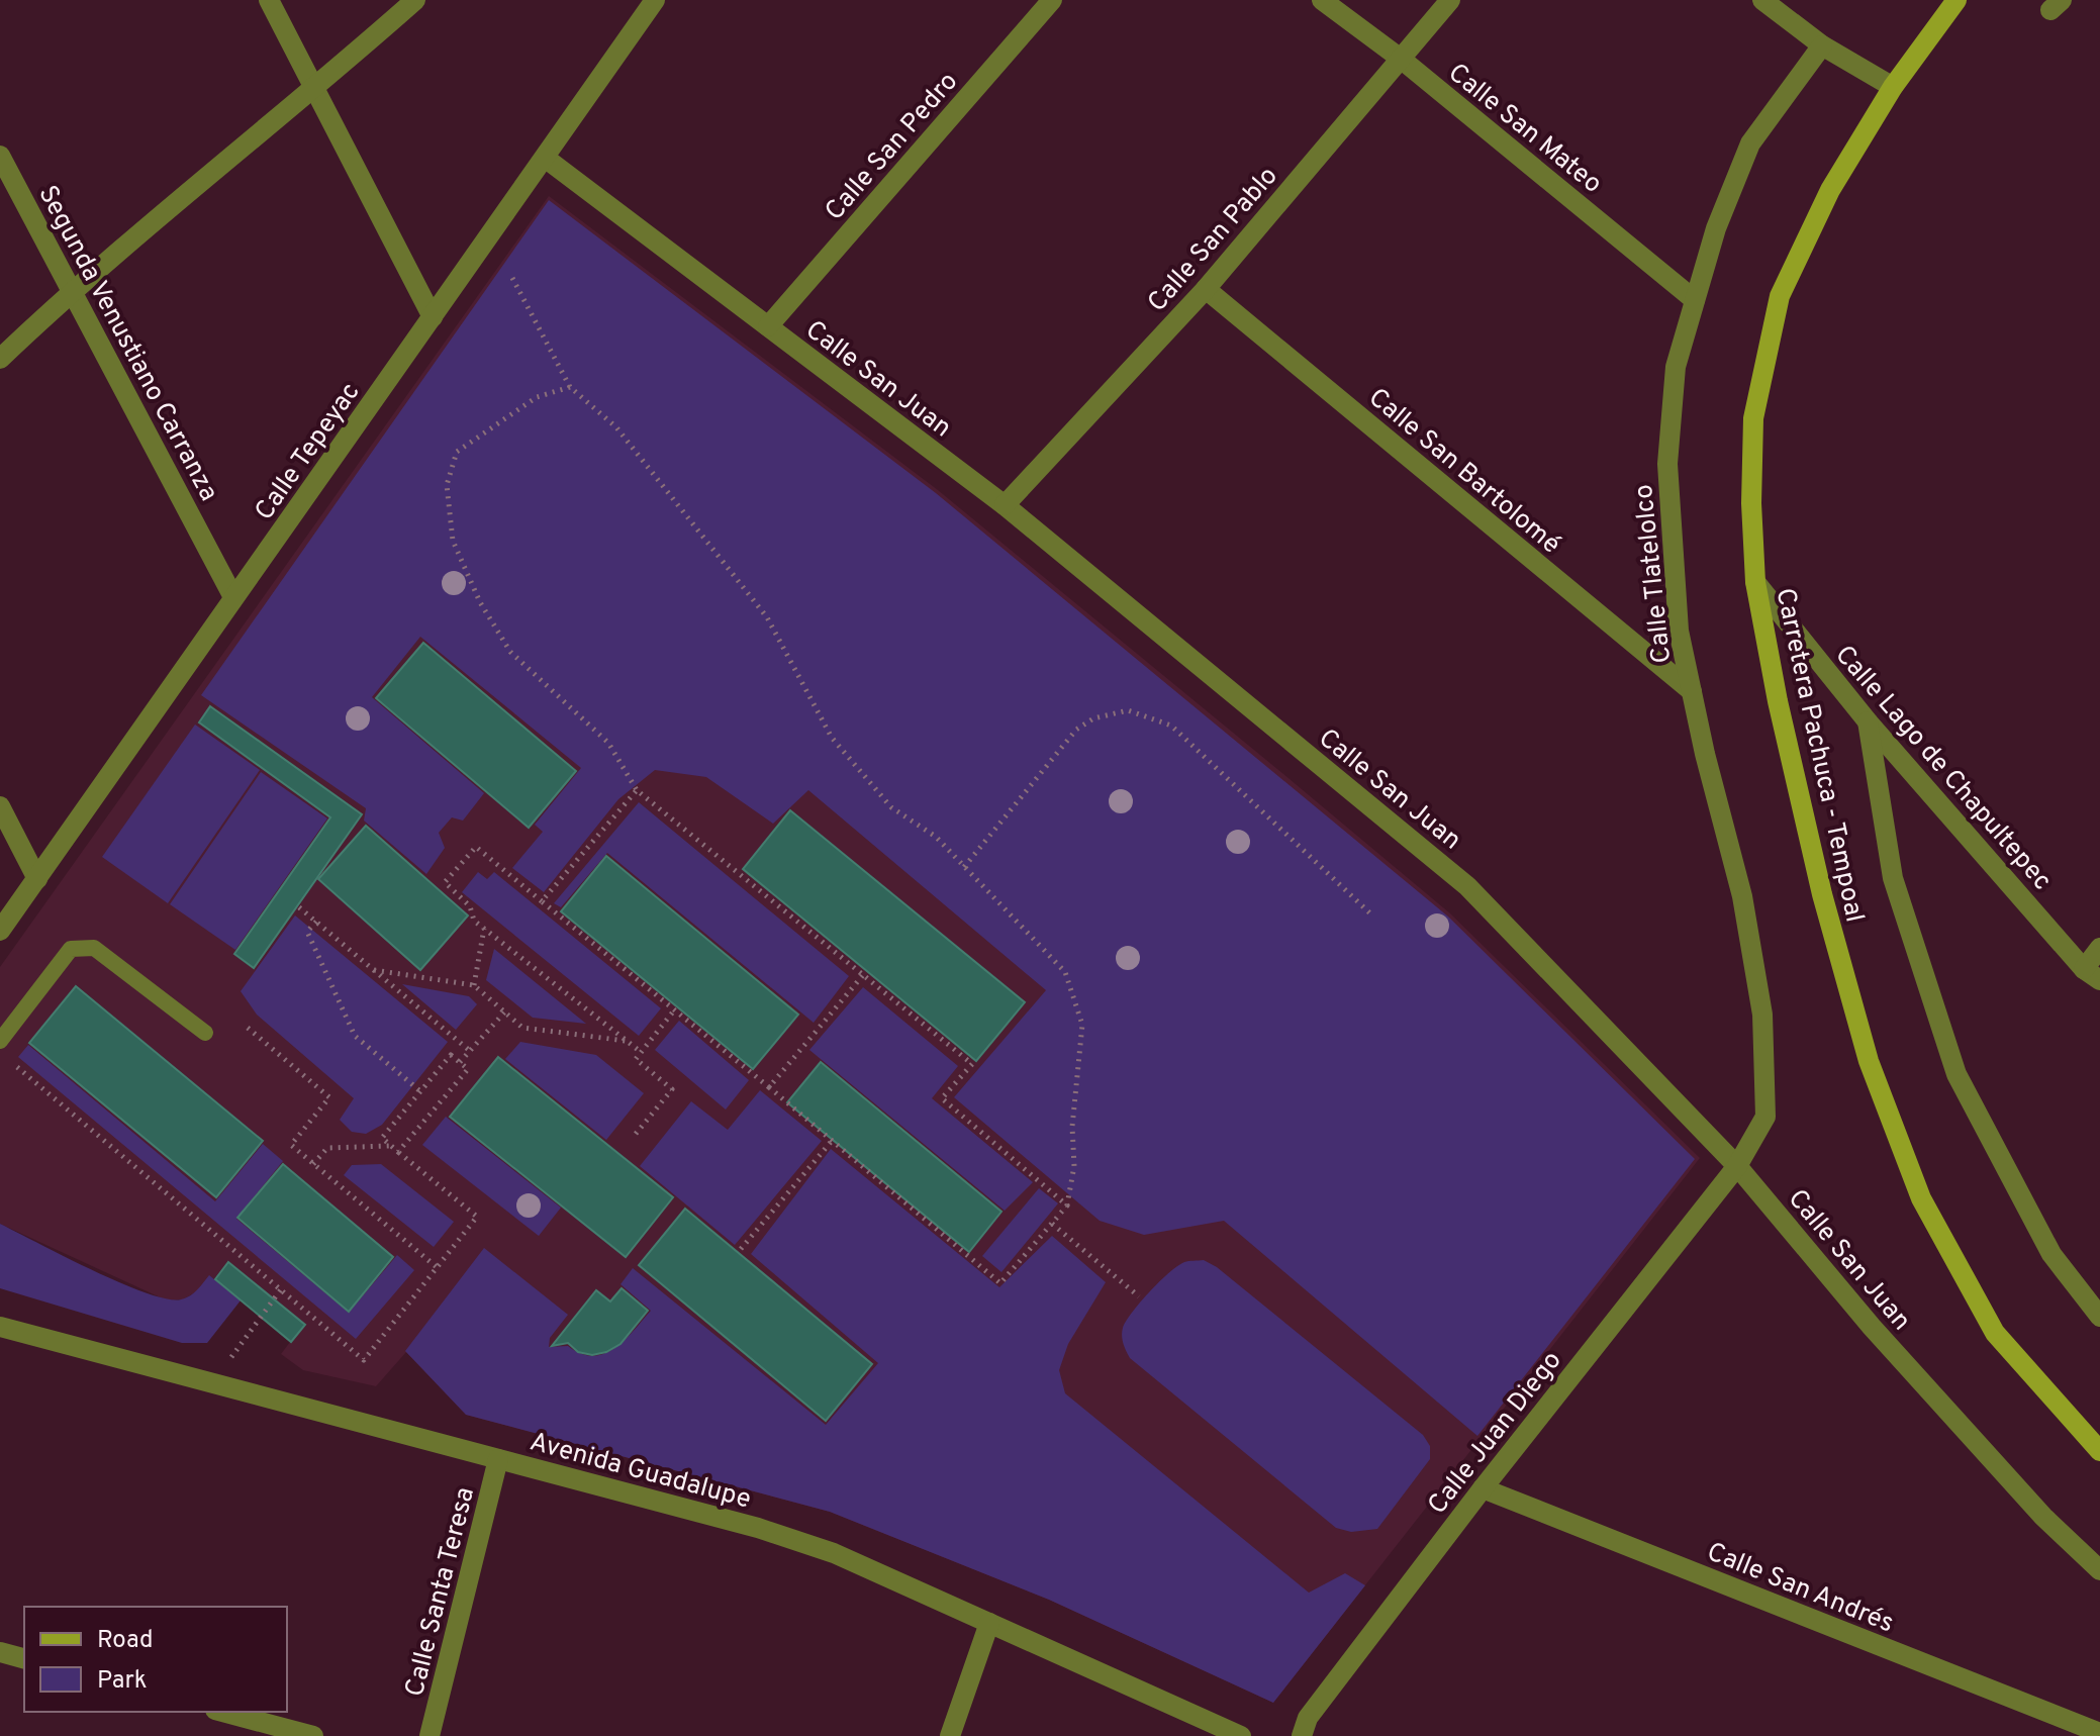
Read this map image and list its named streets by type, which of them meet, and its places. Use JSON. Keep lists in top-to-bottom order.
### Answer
{
  "streets": {
    "main road": ["Carretera Pachuca - Tempoal"],
    "street": [
      "Calle San Mateo",
      "Calle San Pedro",
      "Calle San Pablo",
      "Segunda Venustiano Carranza",
      "Calle San Juan",
      "Calle Tepeyac",
      "Calle San Bartolomé",
      "Calle Tlatelolco",
      "Calle Lago de Chapultepec",
      "Calle Juan Diego",
      "Avenida Guadalupe",
      "Calle San Andrés",
      "Calle Santa Teresa"
    ]
  },
  "crossings": [
    ["Calle San Mateo", "Calle San Pablo"],
    ["Calle San Mateo", "Calle Tlatelolco"],
    ["Calle San Pedro", "Calle San Juan"],
    ["Calle San Pablo", "Calle San Juan"],
    ["Calle San Pablo", "Calle San Bartolomé"],
    ["Segunda Venustiano Carranza", "Calle Tepeyac"],
    ["Calle San Juan", "Calle Tepeyac"],
    ["Calle San Juan", "Calle Tlatelolco"],
    ["Calle San Juan", "Calle Juan Diego"],
    ["Calle San Bartolomé", "Calle Tlatelolco"],
    ["Calle Tlatelolco", "Calle Juan Diego"],
    ["Carretera Pachuca - Tempoal", "Calle Lago de Chapultepec"],
    ["Calle Juan Diego", "Calle San Andrés"],
    ["Avenida Guadalupe", "Calle Santa Teresa"]
  ],
  "legend": ["Road", "Park"]
}
